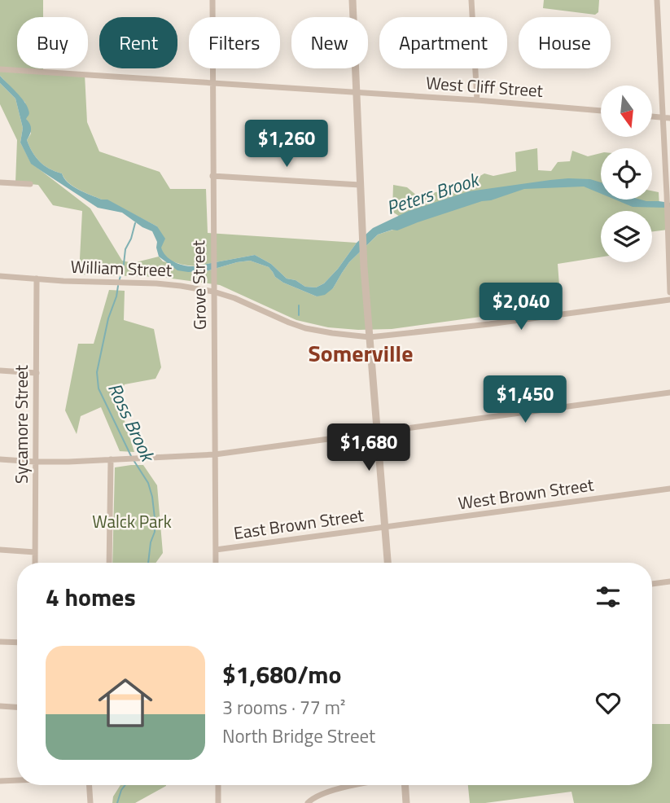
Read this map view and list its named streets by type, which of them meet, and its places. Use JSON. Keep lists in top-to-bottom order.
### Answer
{
  "streets": {
    "street": [
      "West Cliff Street",
      "William Street",
      "Grove Street",
      "Sycamore Street",
      "West Brown Street",
      "East Brown Street"
    ]
  },
  "crossings": [
    ["West Cliff Street", "Grove Street"],
    ["William Street", "Grove Street"],
    ["William Street", "Sycamore Street"],
    ["Grove Street", "East Brown Street"],
    ["West Brown Street", "East Brown Street"]
  ],
  "districts": ["Somerville"],
  "water": ["Peters Brook", "Ross Brook"],
  "parks": ["Walck Park"],
  "north": "bottom",
  "page": {
    "chip": [
      "Buy",
      "Rent",
      "Filters",
      "New",
      "Apartment",
      "House"
    ],
    "price": [
      "$1,260",
      "$2,040",
      "$1,450",
      "$1,680"
    ],
    "heading": "4 homes",
    "list": [
      {
        "name": "$1,680/mo",
        "note": "3 rooms · 77 m² · North Bridge Street"
      }
    ]
  }
}
